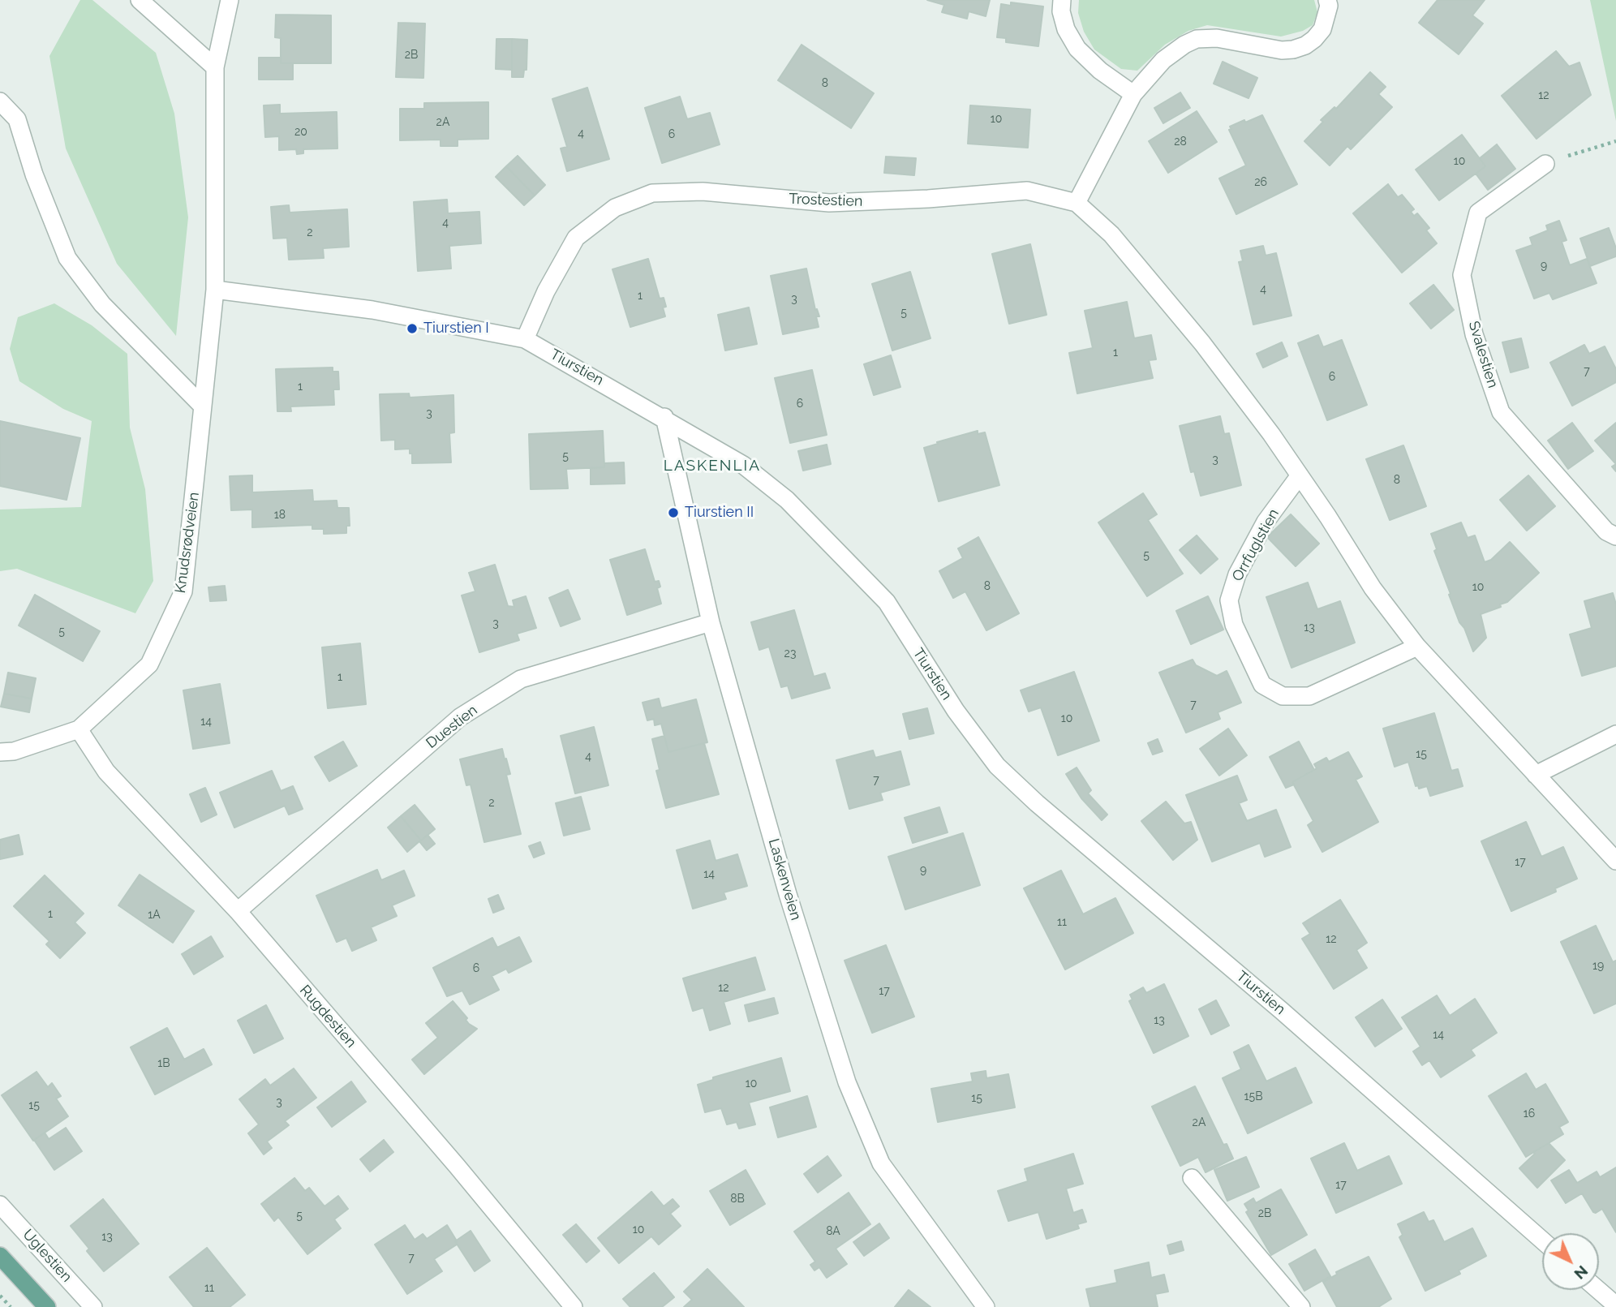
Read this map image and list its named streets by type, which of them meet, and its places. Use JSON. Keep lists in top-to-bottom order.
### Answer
{
  "streets": {
    "street": [
      "Trostestien",
      "Svalestien",
      "Tiurstien",
      "Knudsrødveien",
      "Orrfuglstien",
      "Duestien",
      "Laskenveien",
      "Rugdestien",
      "Uglestien"
    ]
  },
  "crossings": [
    ["Trostestien", "Tiurstien"],
    ["Tiurstien", "Knudsrødveien"],
    ["Tiurstien", "Laskenveien"],
    ["Knudsrødveien", "Rugdestien"],
    ["Duestien", "Laskenveien"],
    ["Duestien", "Rugdestien"]
  ],
  "districts": ["LASKENLIA"],
  "places": ["Tiurstien I", "Tiurstien II"],
  "house_numbers": [
    "2B",
    "8",
    "12",
    "10",
    "2A",
    "20",
    "4",
    "6",
    "28",
    "10",
    "26",
    "4",
    "2",
    "9",
    "4",
    "1",
    "3",
    "5",
    "1",
    "7",
    "6",
    "1",
    "6",
    "3",
    "5",
    "3",
    "8",
    "18",
    "5",
    "8",
    "10",
    "3",
    "13",
    "5",
    "23",
    "1",
    "7",
    "10",
    "14",
    "15",
    "4",
    "7",
    "2",
    "17",
    "9",
    "14",
    "1",
    "1A",
    "11",
    "12",
    "19",
    "6",
    "12",
    "17",
    "13",
    "14",
    "1B",
    "10",
    "15B",
    "15",
    "3",
    "15",
    "16",
    "2A",
    "17",
    "8B",
    "2B",
    "5",
    "10",
    "8A",
    "13",
    "7",
    "11"
  ],
  "north": "bottom right"
}
